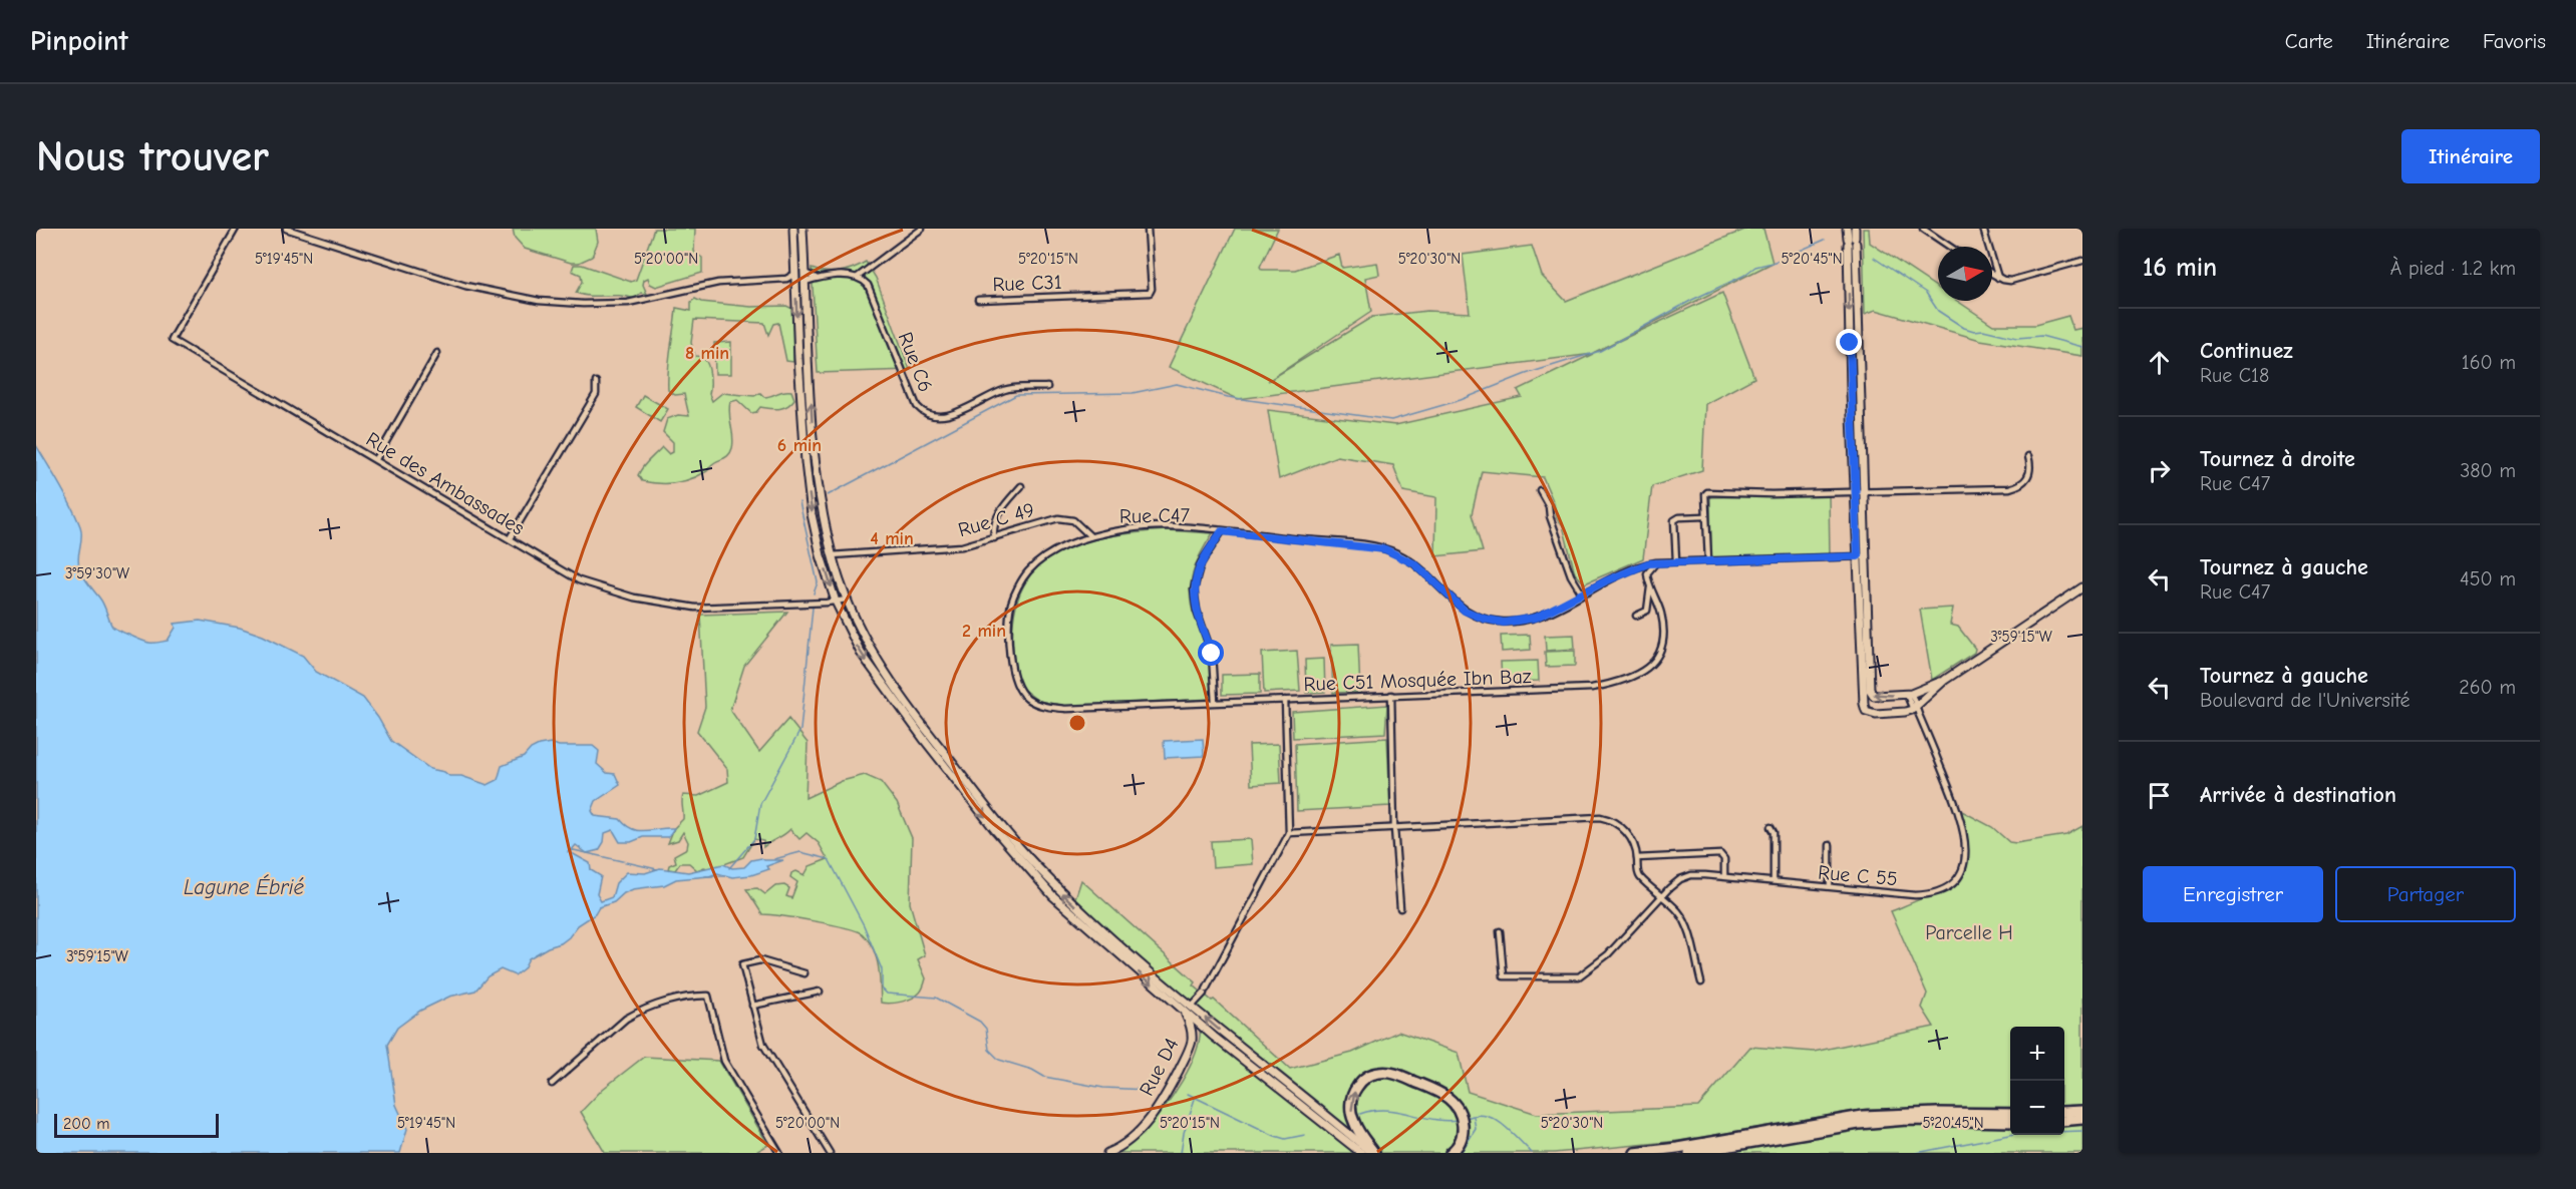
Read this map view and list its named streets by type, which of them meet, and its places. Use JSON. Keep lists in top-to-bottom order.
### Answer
{
  "streets": {
    "main road": ["Rue D4"],
    "street": [
      "Rue C31",
      "Rue C6",
      "Rue des Ambassades",
      "Rue C47",
      "Rue C 49",
      "Rue C51 Mosquée Ibn Baz",
      "Rue C 55"
    ]
  },
  "crossings": [
    ["Rue C47", "Rue C 49"],
    ["Rue C47", "Rue C51 Mosquée Ibn Baz"]
  ],
  "water": ["Lagune Ébrié"],
  "parks": ["Parcelle H"],
  "scale_bar": "200 m",
  "north": "right",
  "page": {
    "header": "Pinpoint",
    "nav": ["Carte", "Itinéraire", "Favoris"],
    "buttons": [
      "Itinéraire",
      ["Enregistrer", "Partager"]
    ],
    "title": "Nous trouver",
    "heading": ["16 min", "À pied · 1.2 km"],
    "list": [
      ["Continuez", "Rue C18", "160 m"],
      ["Tournez à droite", "Rue C47", "380 m"],
      ["Tournez à gauche", "Rue C47", "450 m"],
      ["Tournez à gauche", "Boulevard de l'Université", "260 m"],
      "Arrivée à destination"
    ],
    "map_buttons": ["+", "−"],
    "scale": "200 m"
  },
  "coordinates": [
    "5°19'45\"N",
    "5°20'00\"N",
    "5°20'15\"N",
    "5°20'30\"N",
    "5°20'45\"N",
    "3°59'30\"W",
    "3°59'15\"W"
  ],
  "rings": [
    "8 min",
    "6 min",
    "4 min",
    "2 min"
  ]
}
